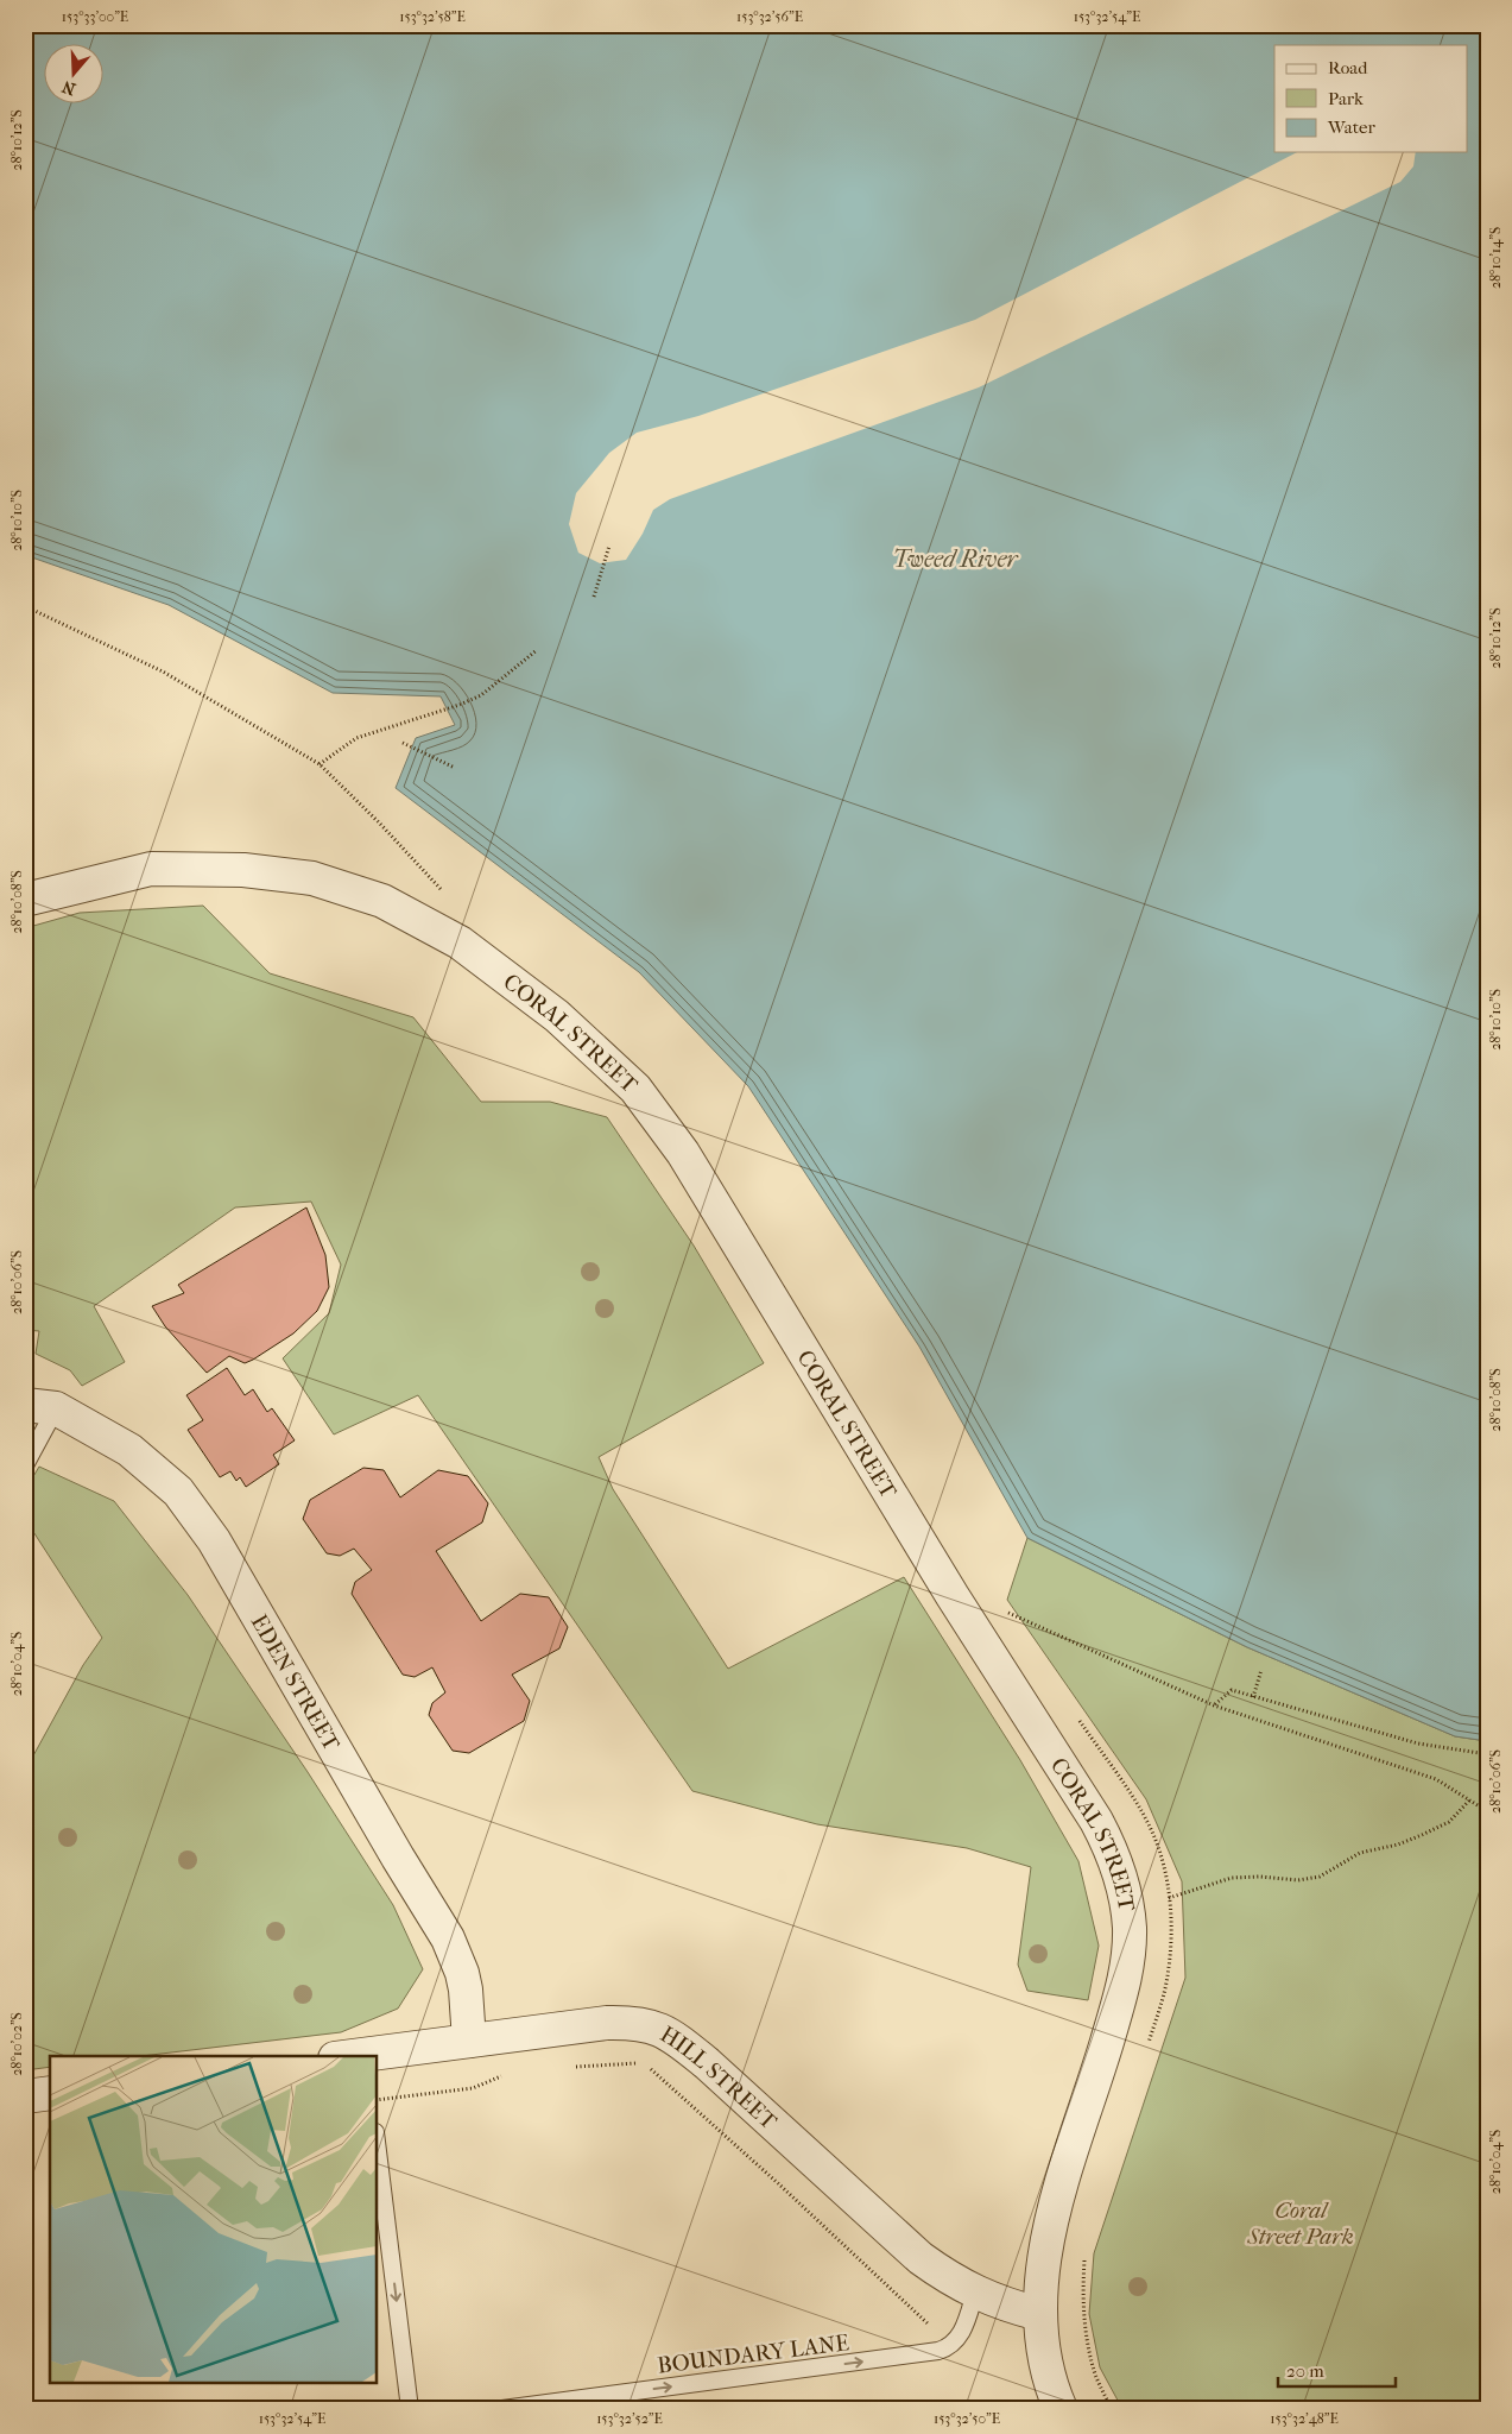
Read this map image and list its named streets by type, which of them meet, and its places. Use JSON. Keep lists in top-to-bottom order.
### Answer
{
  "streets": {
    "street": ["CORAL STREET", "EDEN STREET", "HILL STREET"],
    "lane": ["BOUNDARY LANE"]
  },
  "crossings": [
    ["CORAL STREET", "HILL STREET"],
    ["EDEN STREET", "HILL STREET"]
  ],
  "one_way": ["BOUNDARY LANE"],
  "water": ["Tweed River"],
  "parks": ["Coral Street Park"],
  "legend": ["Road", "Park", "Water"],
  "scale_bar": "20 m",
  "north": "bottom",
  "coordinates": [
    "153°33'00\"E",
    "153°32'58\"E",
    "153°32'56\"E",
    "153°32'54\"E",
    "28°10'12\"S",
    "28°10'14\"S",
    "28°10'10\"S",
    "28°10'08\"S",
    "28°10'06\"S",
    "28°10'04\"S",
    "28°10'02\"S",
    "153°32'52\"E",
    "153°32'50\"E",
    "153°32'48\"E"
  ]
}
